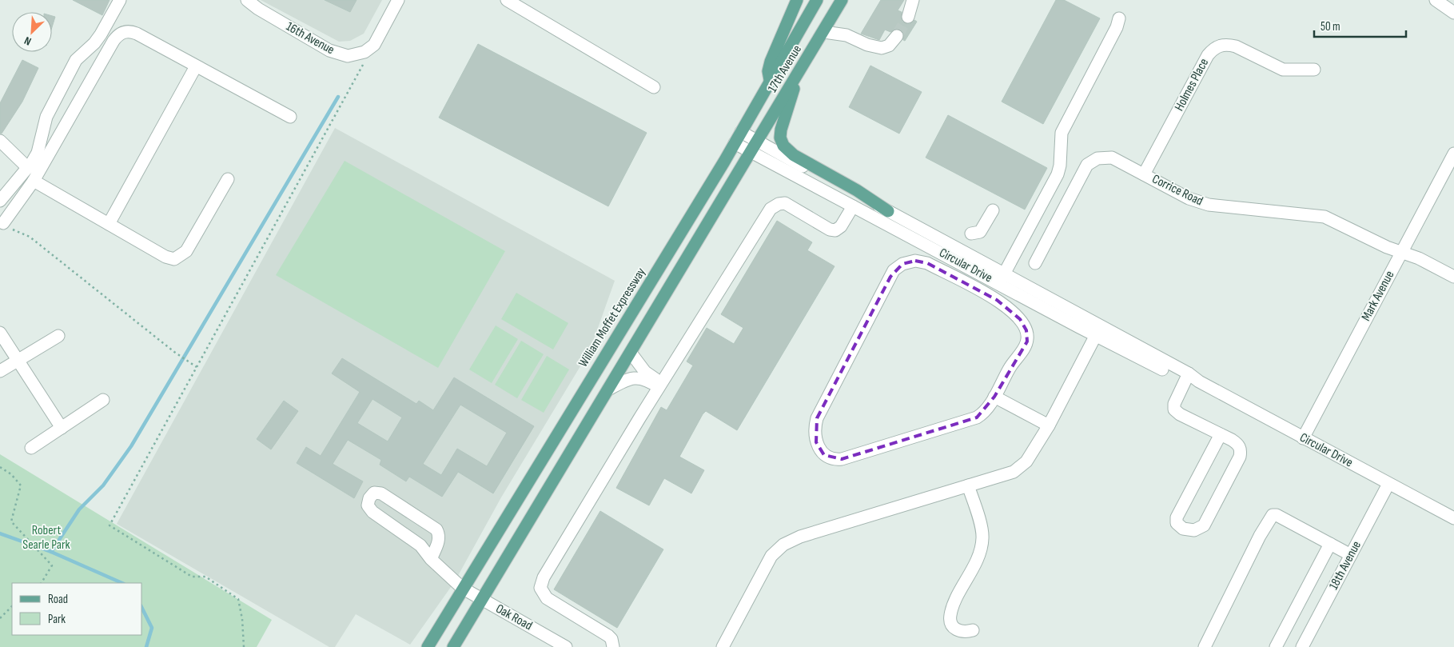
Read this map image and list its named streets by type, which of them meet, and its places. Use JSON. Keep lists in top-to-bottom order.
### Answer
{
  "streets": {
    "main road": ["17th Avenue", "William Moffet Expressway"],
    "street": [
      "16th Avenue",
      "Holmes Place",
      "Corrice Road",
      "Circular Drive",
      "Mark Avenue",
      "18th Avenue",
      "Oak Road"
    ]
  },
  "crossings": [
    ["17th Avenue", "Circular Drive"],
    ["Holmes Place", "Corrice Road"],
    ["Corrice Road", "Mark Avenue"],
    ["Circular Drive", "Mark Avenue"],
    ["Circular Drive", "William Moffet Expressway"],
    ["Circular Drive", "18th Avenue"],
    ["William Moffet Expressway", "Oak Road"]
  ],
  "parks": ["Robert Searle Park"],
  "legend": ["Road", "Park"],
  "scale_bar": "50 m",
  "north": "bottom left"
}
